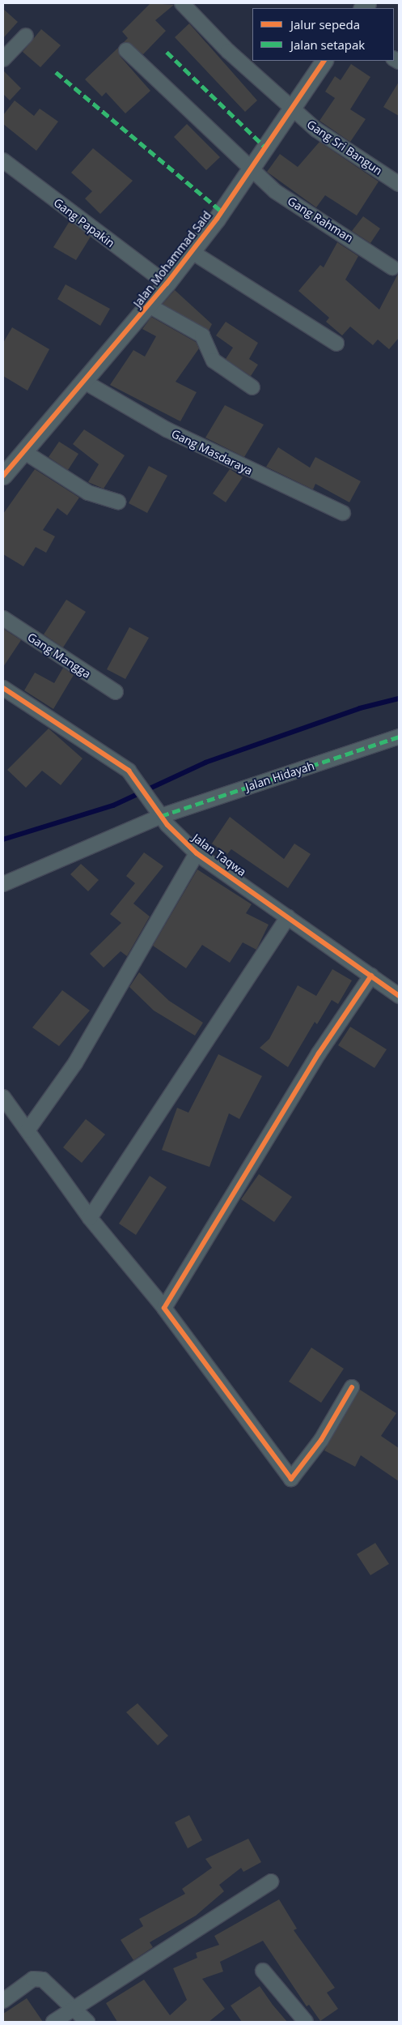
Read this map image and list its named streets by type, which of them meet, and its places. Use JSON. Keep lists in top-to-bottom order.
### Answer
{
  "streets": {
    "street": [
      "Gang Sri Bangun",
      "Gang Rahman",
      "Gang Papakin",
      "Jalan Mohammad Said",
      "Gang Masdaraya",
      "Gang Mangga",
      "Jalan Hidayah",
      "Jalan Taqwa"
    ]
  },
  "crossings": [
    ["Gang Sri Bangun", "Jalan Mohammad Said"],
    ["Gang Rahman", "Jalan Mohammad Said"],
    ["Gang Papakin", "Jalan Mohammad Said"],
    ["Jalan Mohammad Said", "Gang Masdaraya"],
    ["Jalan Hidayah", "Jalan Taqwa"]
  ],
  "legend": ["Jalur sepeda", "Jalan setapak"]
}
